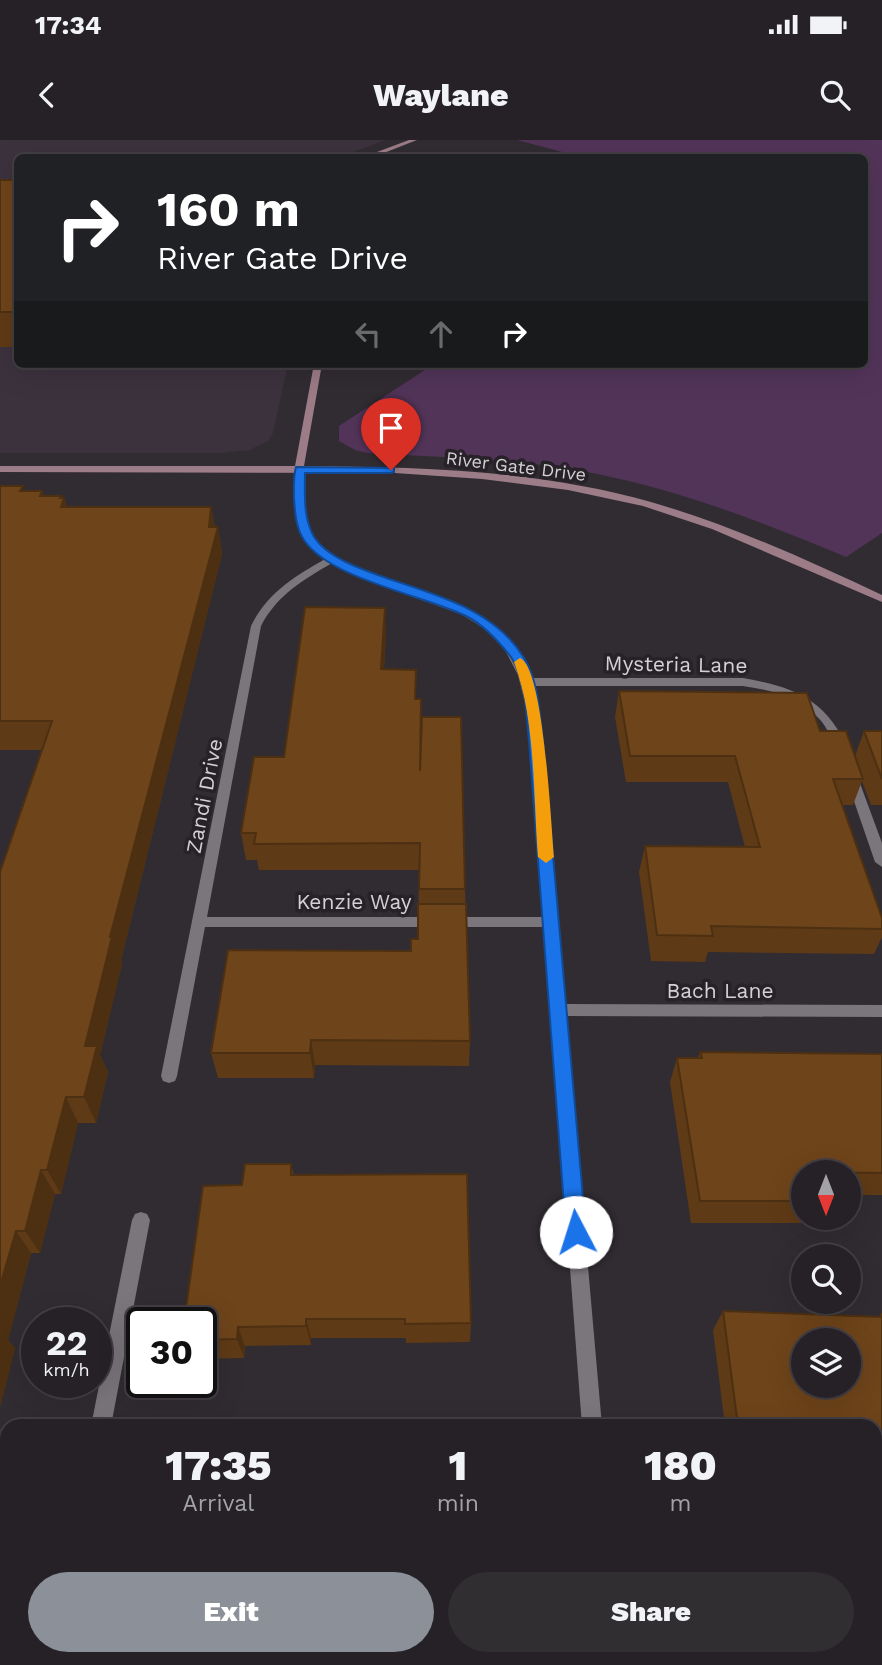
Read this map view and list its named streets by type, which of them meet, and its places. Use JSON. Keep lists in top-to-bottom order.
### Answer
{
  "streets": {
    "street": [
      "River Gate Drive",
      "Mysteria Lane",
      "Zandi Drive",
      "Kenzie Way",
      "Bach Lane"
    ]
  },
  "crossings": [
    ["Zandi Drive", "Kenzie Way"]
  ],
  "north": "bottom",
  "page": {
    "status": "17:34",
    "header": "Waylane",
    "turn": ["160 m", "River Gate Drive"],
    "speed": "22 km/h",
    "limit": "30",
    "eta": [
      "17:35",
      "Arrival",
      "1",
      "min",
      "180",
      "m"
    ],
    "buttons": ["Exit", "Share"]
  }
}
